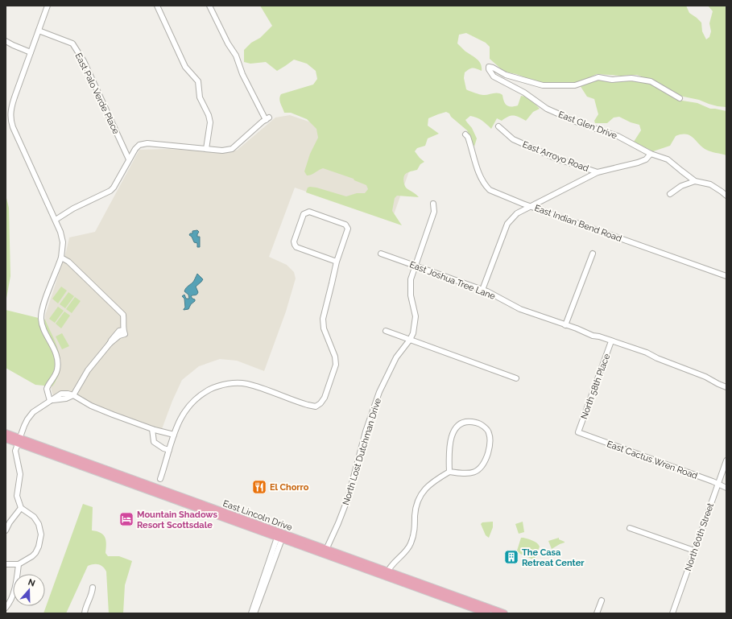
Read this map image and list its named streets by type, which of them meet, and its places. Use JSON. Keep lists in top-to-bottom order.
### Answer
{
  "streets": {
    "main road": ["East Lincoln Drive"],
    "street": [
      "East Palo Verde Place",
      "East Glen Drive",
      "East Arroyo Road",
      "East Indian Bend Road",
      "East Joshua Tree Lane",
      "North 58th Place",
      "North Lost Dutchman Drive",
      "East Cactus Wren Road",
      "North 60th Street"
    ]
  },
  "crossings": [
    ["East Joshua Tree Lane", "North 58th Place"],
    ["East Joshua Tree Lane", "North Lost Dutchman Drive"],
    ["North 58th Place", "East Cactus Wren Road"],
    ["North Lost Dutchman Drive", "East Lincoln Drive"],
    ["East Cactus Wren Road", "North 60th Street"]
  ],
  "places": {
    "restaurant": ["El Chorro"],
    "hotel": ["Mountain Shadows Resort Scottsdale"],
    "building": ["The Casa Retreat Center"]
  },
  "north": "top"
}
